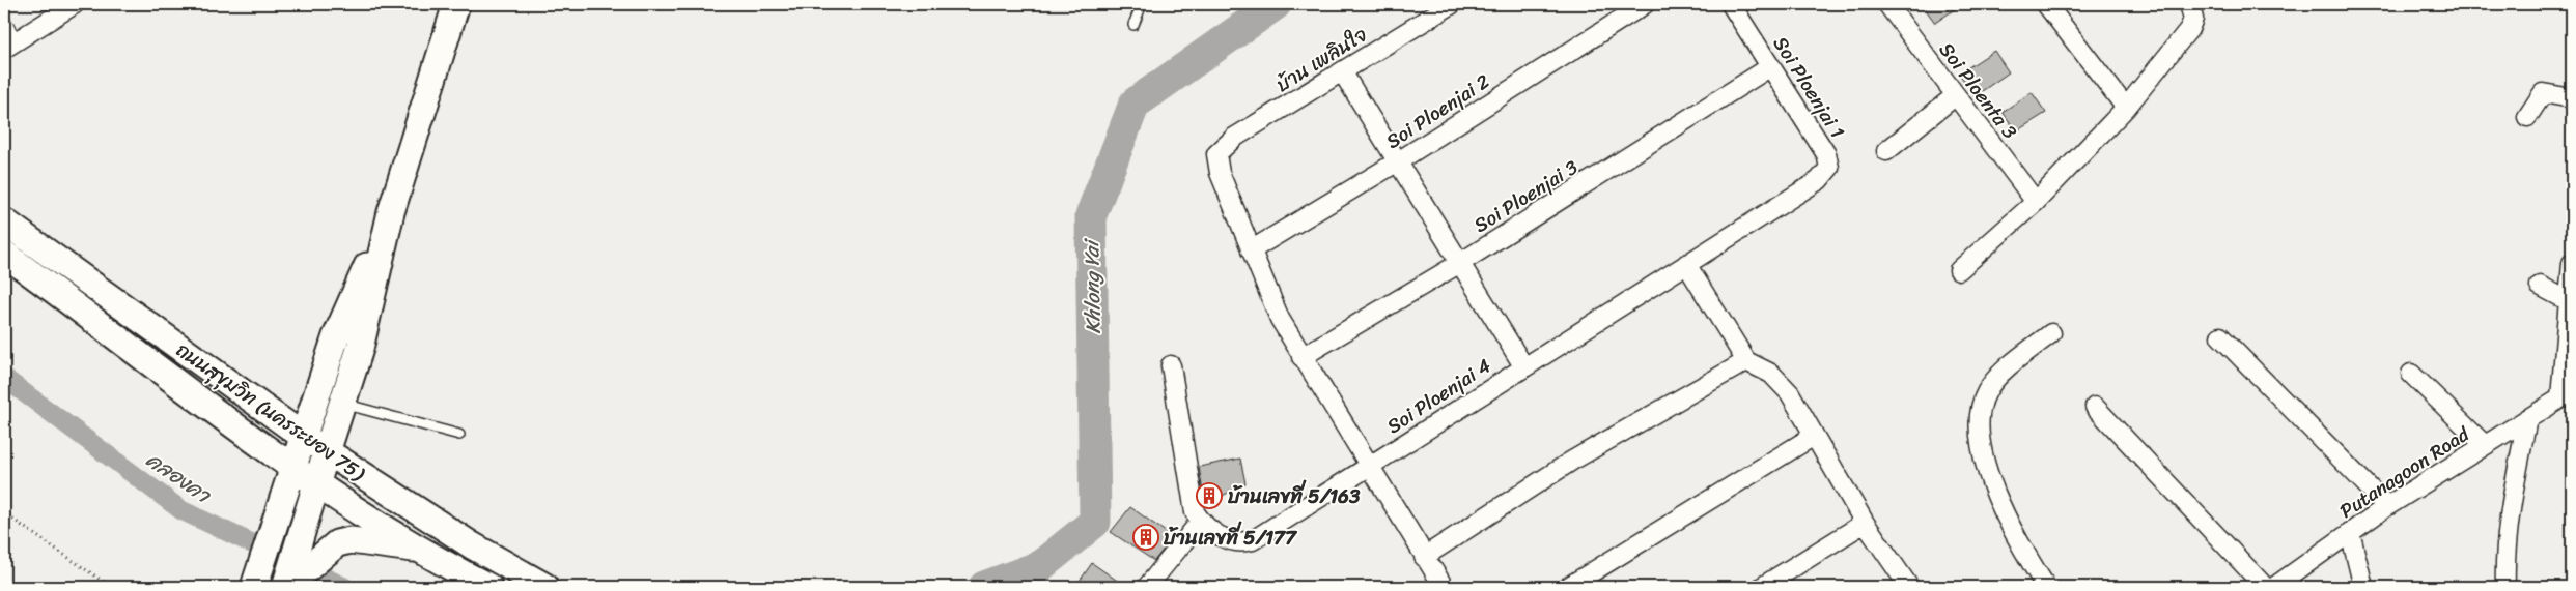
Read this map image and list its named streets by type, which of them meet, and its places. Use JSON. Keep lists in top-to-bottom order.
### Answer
{
  "streets": {
    "street": [
      "บ้าน เพลินใจ",
      "Soi Ploenjai 1",
      "Soi Ploenta 3",
      "Soi Ploenjai 2",
      "Soi Ploenjai 3",
      "Soi Ploenjai 4",
      "ถนนสุขุมวิท (นครระยอง 75)",
      "Putanagoon Road"
    ]
  },
  "crossings": [
    ["บ้าน เพลินใจ", "Soi Ploenjai 2"],
    ["Soi Ploenjai 1", "Soi Ploenjai 3"],
    ["Soi Ploenjai 1", "Soi Ploenjai 4"]
  ],
  "water": ["Khlong Yai", "คลองคา"],
  "places": {
    "building": ["บ้านเลขที่ 5/163", "บ้านเลขที่ 5/177"]
  }
}
